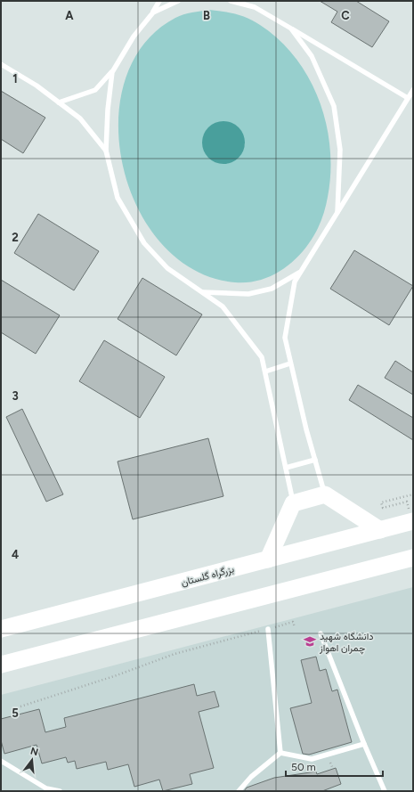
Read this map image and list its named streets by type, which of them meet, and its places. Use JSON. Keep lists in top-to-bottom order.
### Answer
{
  "streets": {
    "highway": ["بزرگراه گلستان"]
  },
  "places": {
    "school or university": ["دانشگاه شهید چمران اهواز"]
  },
  "scale_bar": "50 m",
  "north": "top",
  "grid": {
    "columns": ["A", "B", "C"],
    "rows": [
      "1",
      "2",
      "3",
      "4",
      "5"
    ]
  }
}
